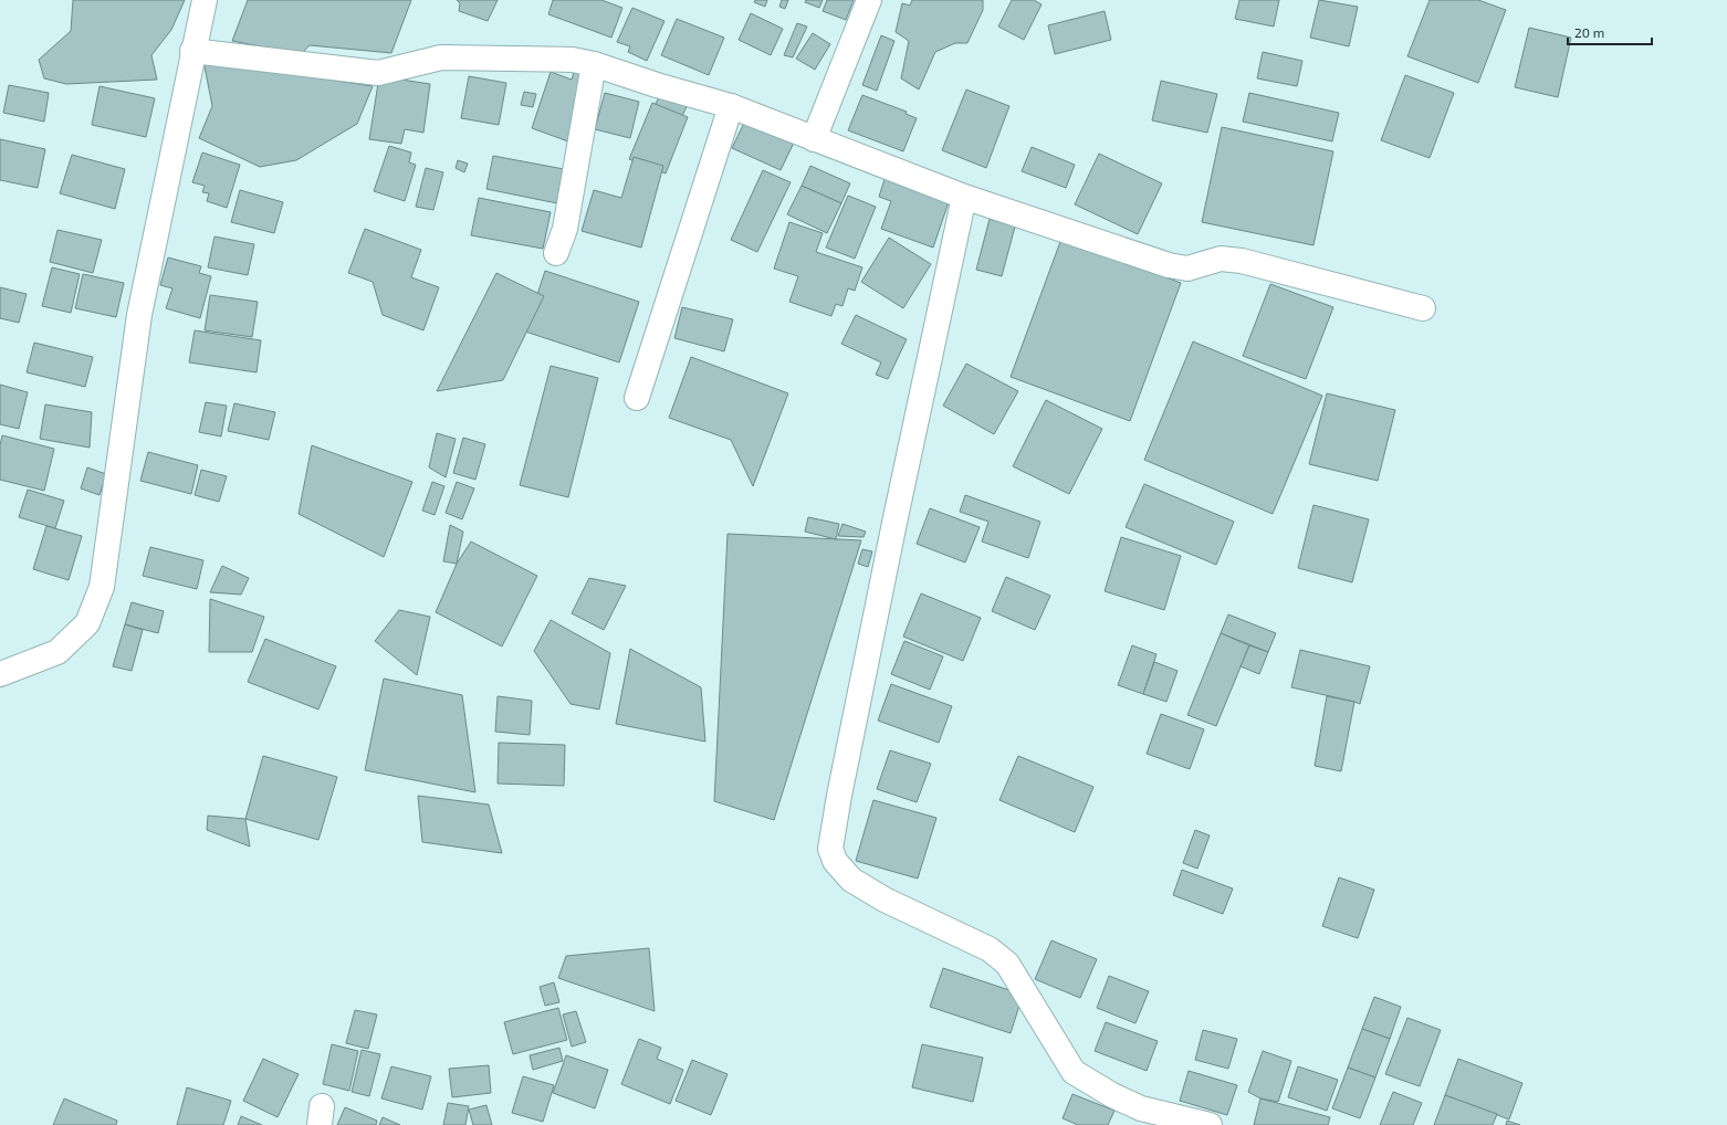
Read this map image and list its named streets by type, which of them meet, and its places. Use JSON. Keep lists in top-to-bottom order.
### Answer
{
  "scale_bar": "20 m"
}
